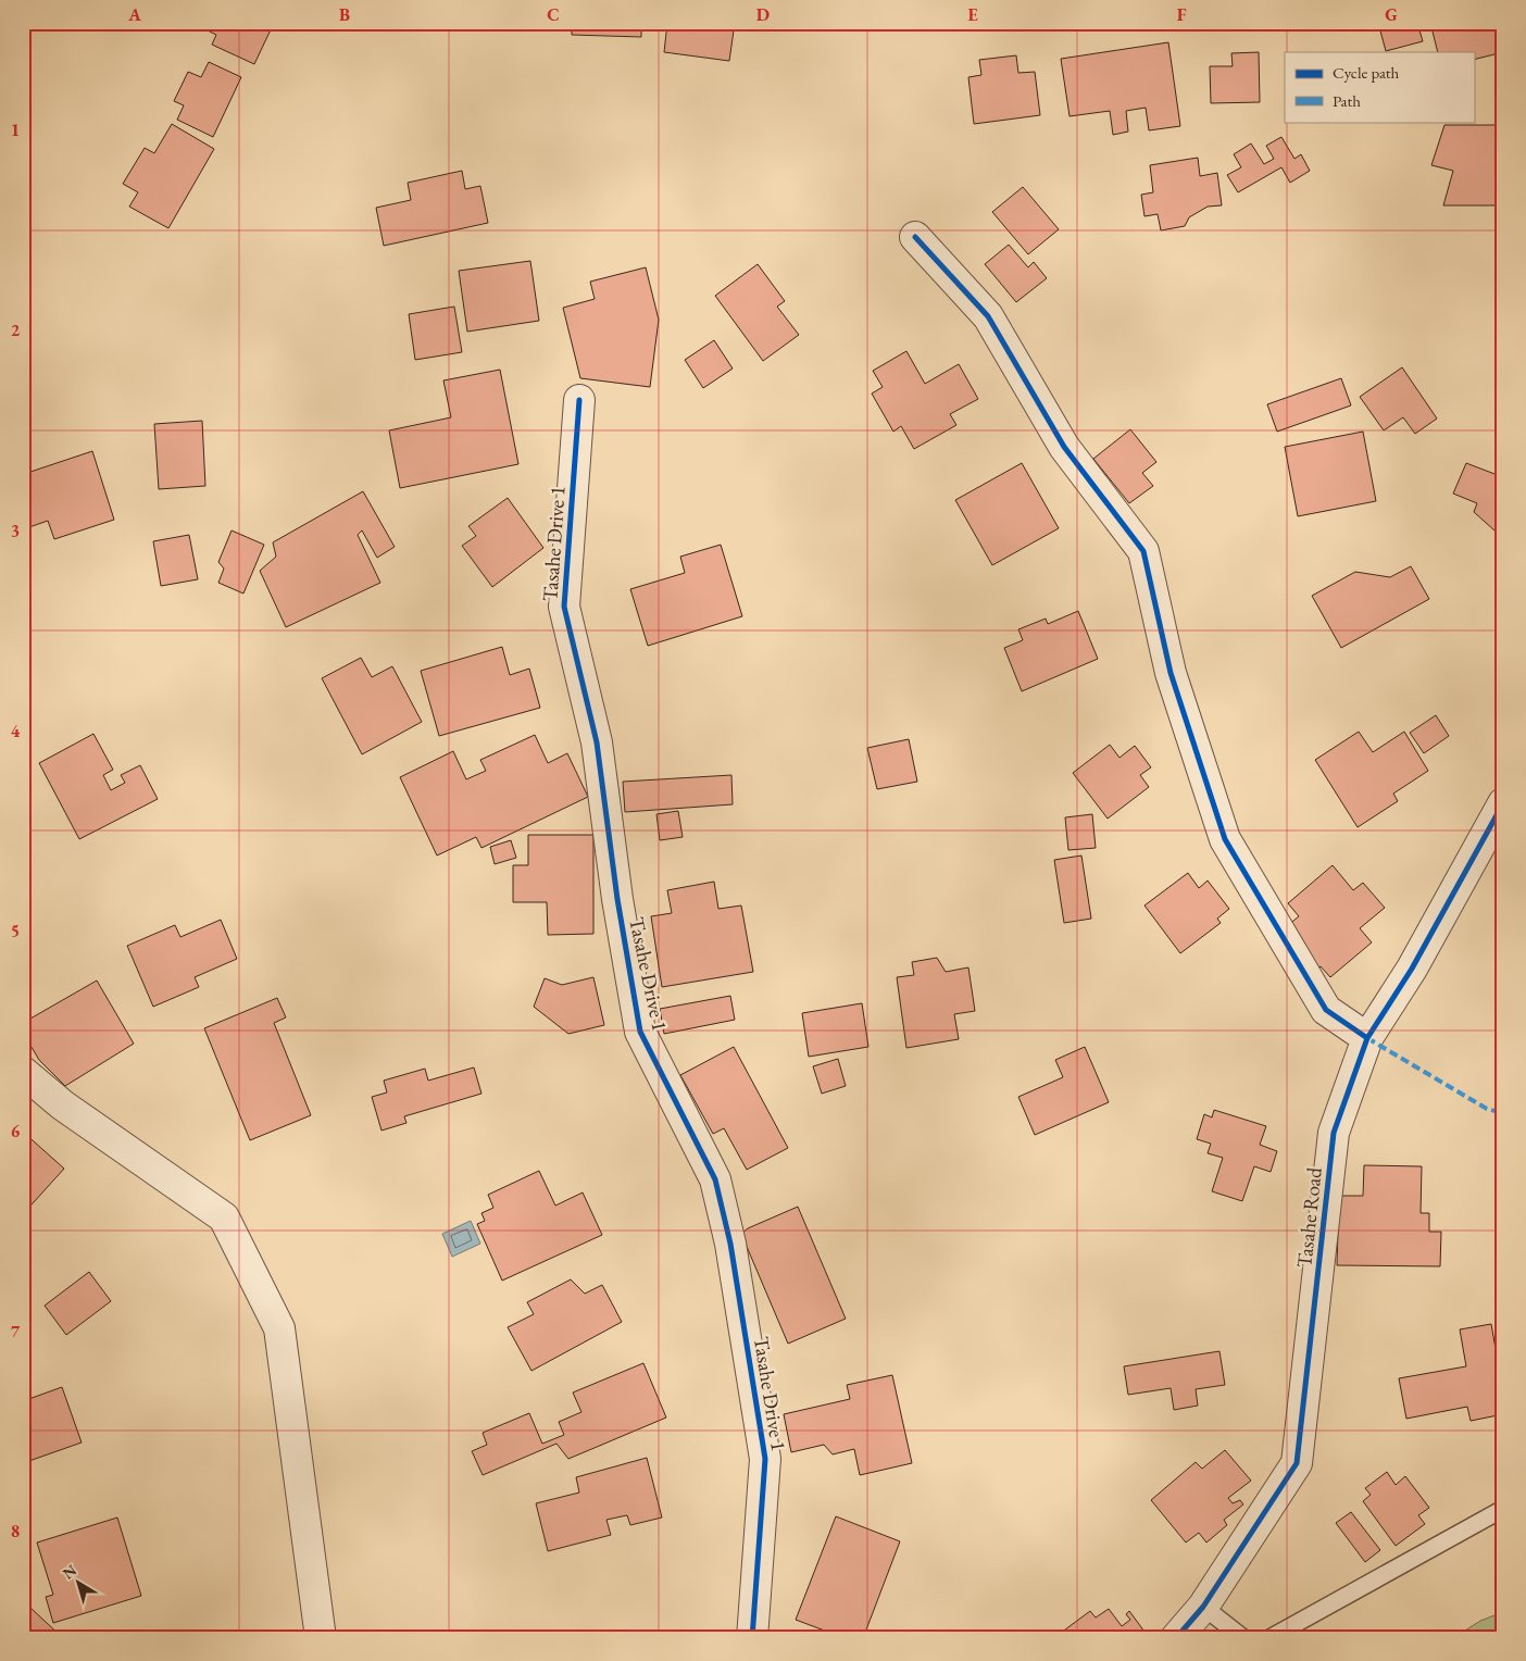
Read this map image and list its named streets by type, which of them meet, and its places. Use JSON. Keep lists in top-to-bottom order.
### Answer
{
  "streets": {
    "street": ["Tasahe Drive 1", "Tasahe Road"]
  },
  "legend": ["Cycle path", "Path"],
  "north": "top left",
  "grid": {
    "columns": [
      "A",
      "B",
      "C",
      "D",
      "E",
      "F",
      "G"
    ],
    "rows": [
      "1",
      "2",
      "3",
      "4",
      "5",
      "6",
      "7",
      "8"
    ]
  }
}
